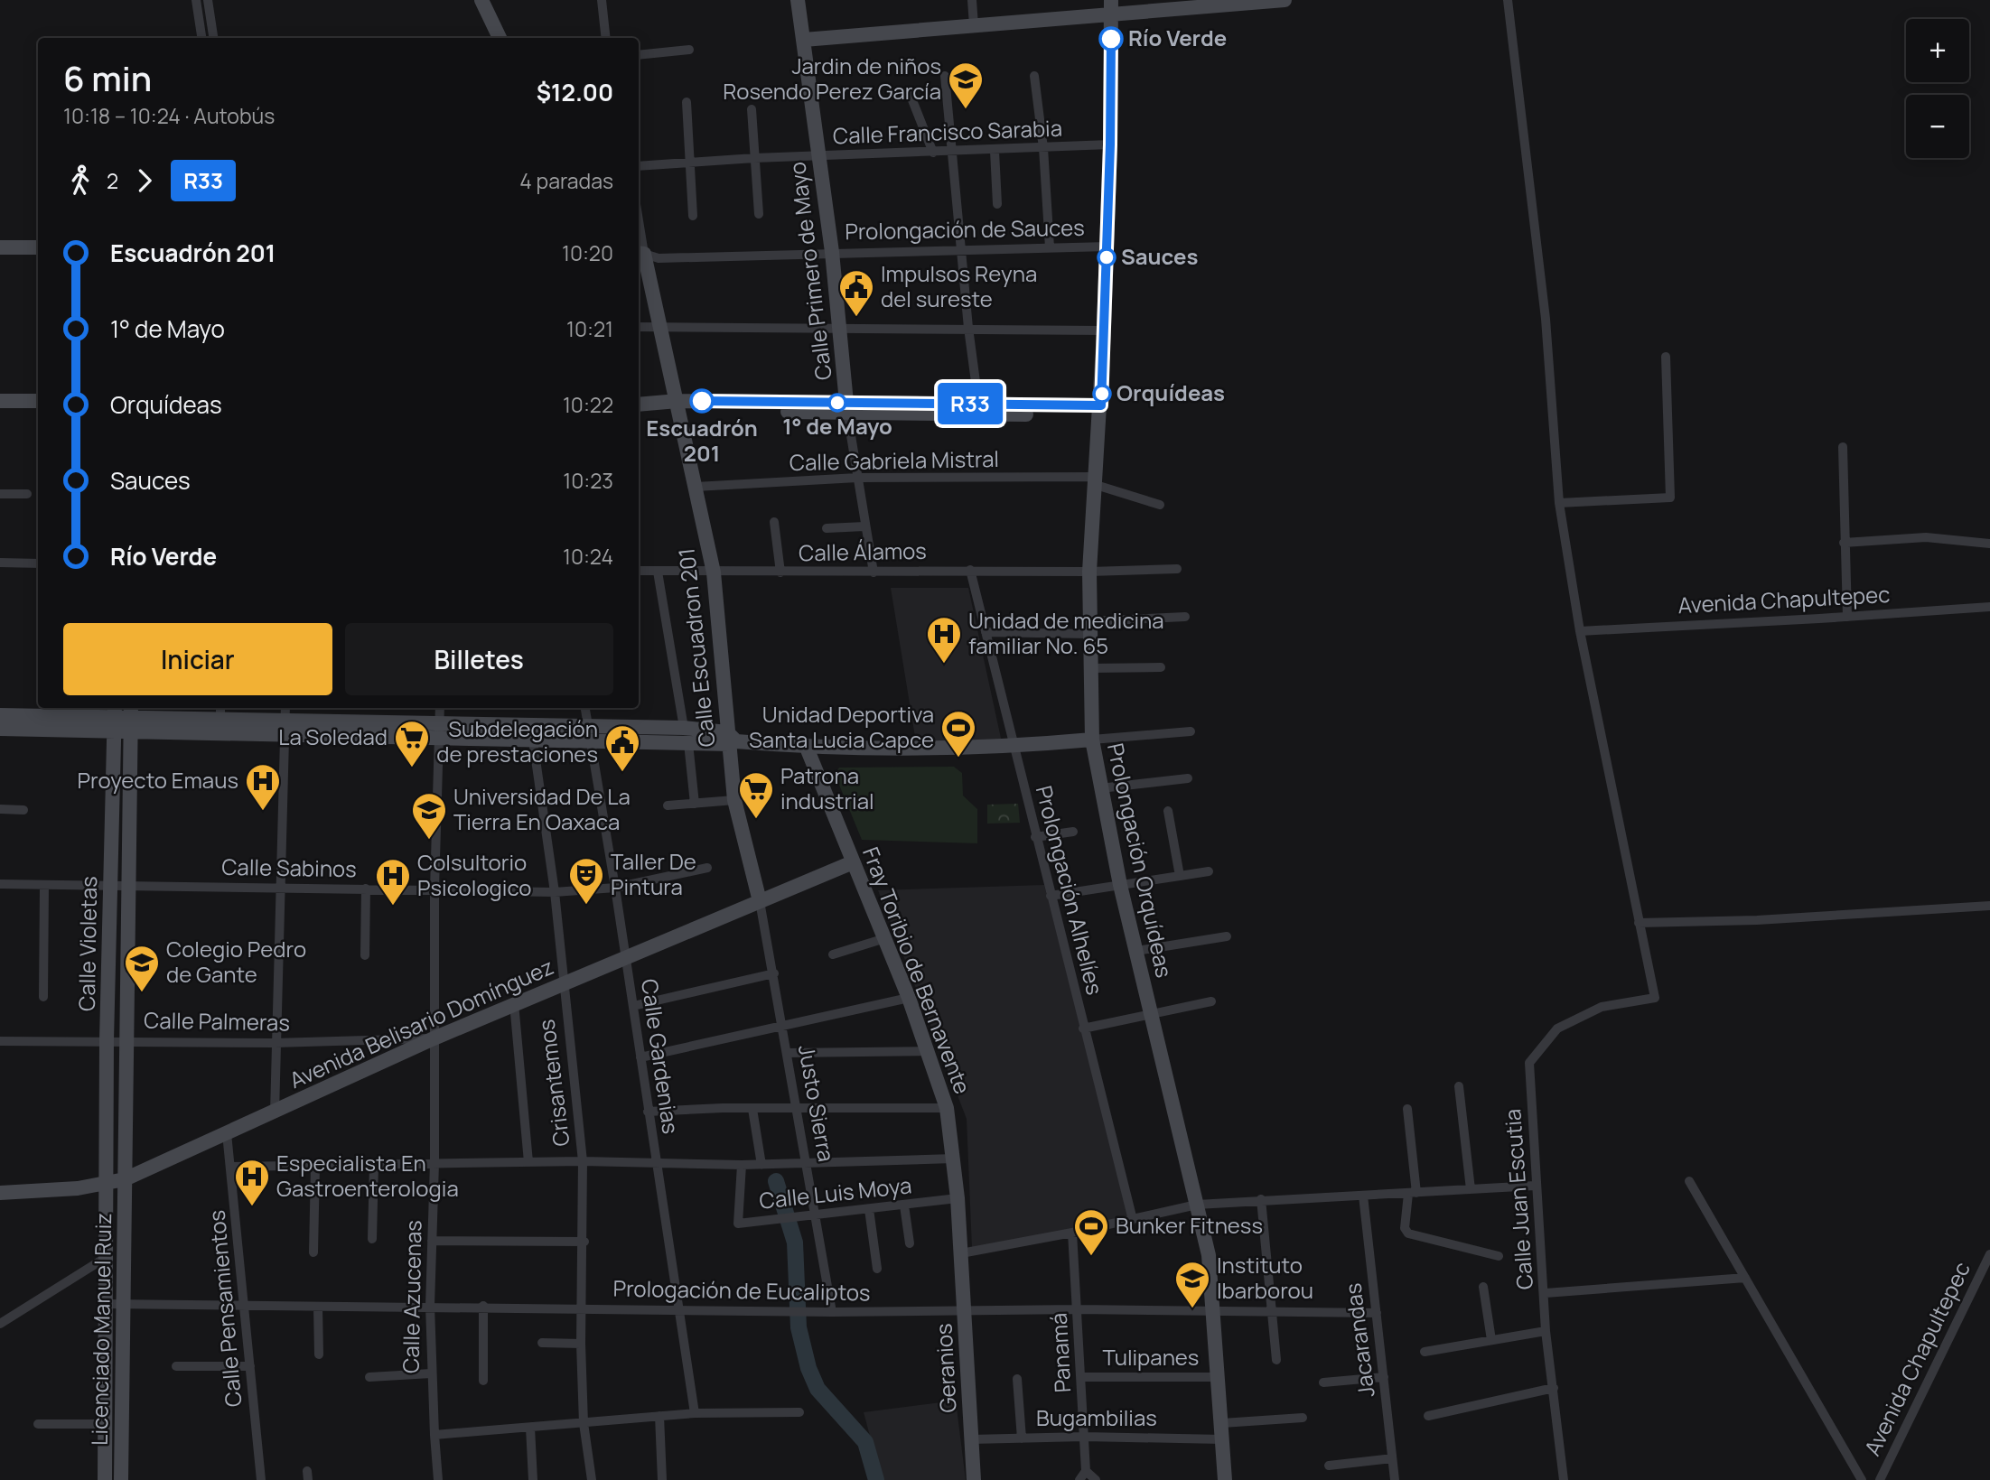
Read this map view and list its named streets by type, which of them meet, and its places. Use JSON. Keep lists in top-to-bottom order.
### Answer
{
  "streets": {
    "street": [
      "Calle Francisco Sarabia",
      "Prolongación de Sauces",
      "Calle Primero de Mayo",
      "Calle Gabriela Mistral",
      "Calle Álamos",
      "Avenida Chapultepec",
      "Calle Escuadron 201",
      "Prolongación Orquídeas",
      "Calle Sabinos",
      "Prolongación Alhelíes",
      "Calle Violetas",
      "Fray Toribio de Bernavente",
      "Calle Palmeras",
      "Avenida Belisario Domínguez",
      "Calle Gardenias",
      "Crisantemos",
      "Justo Sierra",
      "Calle Luis Moya",
      "Calle Juan Escutia",
      "Prologación de Eucaliptos",
      "Calle Azucenas",
      "Calle Pensamientos",
      "Licenciado Manuel Ruiz",
      "Jacarandas",
      "Panamá",
      "Tulipanes",
      "Geranios",
      "Bugambilias"
    ]
  },
  "crossings": [
    ["Calle Francisco Sarabia", "Calle Primero de Mayo"],
    ["Calle Francisco Sarabia", "Prolongación Orquídeas"],
    ["Prolongación de Sauces", "Calle Primero de Mayo"],
    ["Prolongación de Sauces", "Calle Escuadron 201"],
    ["Prolongación de Sauces", "Prolongación Orquídeas"],
    ["Calle Primero de Mayo", "Calle Gabriela Mistral"],
    ["Calle Primero de Mayo", "Calle Álamos"],
    ["Calle Gabriela Mistral", "Calle Escuadron 201"],
    ["Calle Gabriela Mistral", "Prolongación Orquídeas"],
    ["Calle Álamos", "Calle Escuadron 201"],
    ["Calle Álamos", "Prolongación Orquídeas"],
    ["Calle Álamos", "Prolongación Alhelíes"],
    ["Calle Escuadron 201", "Avenida Belisario Domínguez"],
    ["Calle Escuadron 201", "Justo Sierra"],
    ["Prolongación Orquídeas", "Prologación de Eucaliptos"],
    ["Prolongación Orquídeas", "Tulipanes"],
    ["Prolongación Orquídeas", "Bugambilias"],
    ["Calle Sabinos", "Calle Violetas"],
    ["Calle Sabinos", "Calle Gardenias"],
    ["Calle Sabinos", "Crisantemos"],
    ["Calle Sabinos", "Calle Azucenas"],
    ["Calle Violetas", "Calle Palmeras"],
    ["Calle Violetas", "Avenida Belisario Domínguez"],
    ["Calle Violetas", "Licenciado Manuel Ruiz"],
    ["Fray Toribio de Bernavente", "Avenida Belisario Domínguez"],
    ["Fray Toribio de Bernavente", "Calle Luis Moya"],
    ["Fray Toribio de Bernavente", "Geranios"],
    ["Calle Palmeras", "Avenida Belisario Domínguez"],
    ["Calle Palmeras", "Calle Azucenas"],
    ["Avenida Belisario Domínguez", "Calle Gardenias"],
    ["Avenida Belisario Domínguez", "Crisantemos"],
    ["Avenida Belisario Domínguez", "Justo Sierra"],
    ["Avenida Belisario Domínguez", "Calle Azucenas"],
    ["Avenida Belisario Domínguez", "Calle Pensamientos"],
    ["Avenida Belisario Domínguez", "Licenciado Manuel Ruiz"],
    ["Calle Gardenias", "Prologación de Eucaliptos"],
    ["Crisantemos", "Prologación de Eucaliptos"],
    ["Justo Sierra", "Calle Luis Moya"],
    ["Justo Sierra", "Prologación de Eucaliptos"],
    ["Prologación de Eucaliptos", "Calle Azucenas"],
    ["Prologación de Eucaliptos", "Calle Pensamientos"],
    ["Prologación de Eucaliptos", "Licenciado Manuel Ruiz"],
    ["Prologación de Eucaliptos", "Jacarandas"],
    ["Prologación de Eucaliptos", "Panamá"],
    ["Prologación de Eucaliptos", "Geranios"],
    ["Panamá", "Tulipanes"],
    ["Panamá", "Bugambilias"],
    ["Geranios", "Bugambilias"]
  ],
  "places": {
    "other": [
      "Río Verde",
      "Sauces",
      "Orquídeas",
      "Escuadrón 201",
      "1° de Mayo"
    ],
    "school or university": [
      "Jardin de niños Rosendo Perez García",
      "Universidad De La Tierra En Oaxaca",
      "Colegio Pedro de Gante",
      "Instituto Ibarborou"
    ],
    "public building": ["Impulsos Reyna del sureste", "Subdelegación de prestaciones"],
    "hospital": [
      "Unidad de medicina familiar No. 65",
      "Proyecto Emaus",
      "Colsultorio Psicologico",
      "Especialista En Gastroenterologia"
    ],
    "sports": ["Unidad Deportiva Santa Lucia Capce", "Bunker Fitness"],
    "supermarket": ["La Soledad", "Patrona industrial"],
    "theatre": ["Taller De Pintura"]
  },
  "lines": ["bus line R33"],
  "page": {
    "on_map": "R33",
    "map_buttons": ["+", "−"],
    "heading": ["6 min", "10:18 – 10:24 · Autobús", "$12.00"],
    "legs": ["2", "R33", "4 paradas"],
    "list": [
      {
        "name": "Escuadrón 201",
        "value": "10:20"
      },
      {
        "name": "1° de Mayo",
        "value": "10:21"
      },
      {
        "name": "Orquídeas",
        "value": "10:22"
      },
      {
        "name": "Sauces",
        "value": "10:23"
      },
      {
        "name": "Río Verde",
        "value": "10:24"
      }
    ],
    "buttons": ["Iniciar", "Billetes"]
  }
}
